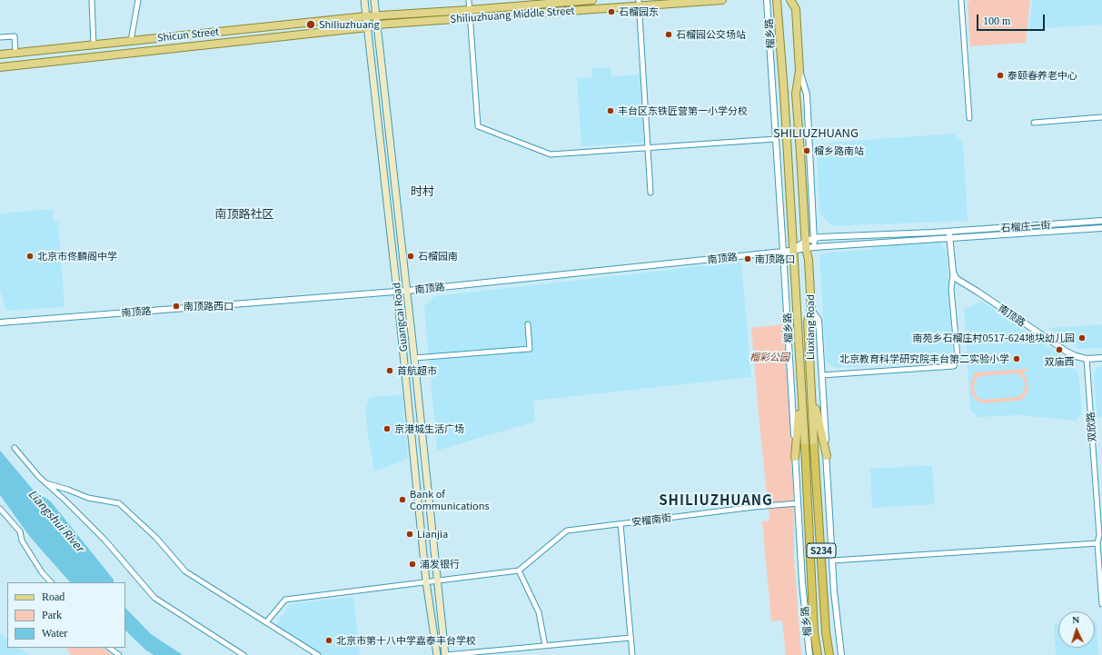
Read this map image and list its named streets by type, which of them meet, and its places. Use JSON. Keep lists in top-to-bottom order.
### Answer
{
  "streets": {
    "highway": ["Liuxiang Road", "S234"],
    "main road": ["Shiliuzhuang Middle Street", "Shicun Street", "Guangcai Road"],
    "street": [
      "榴乡路",
      "石榴庄一街",
      "南顶路",
      "双欣路",
      "安榴南街"
    ]
  },
  "crossings": [
    ["Shiliuzhuang Middle Street", "Shicun Street"],
    ["Shiliuzhuang Middle Street", "Guangcai Road"],
    ["榴乡路", "南顶路"],
    ["榴乡路", "安榴南街"],
    ["Shicun Street", "Guangcai Road"],
    ["石榴庄一街", "南顶路"],
    ["南顶路", "Guangcai Road"],
    ["南顶路", "Liuxiang Road"],
    ["南顶路", "双欣路"]
  ],
  "districts": [
    "SHILIUZHUANG",
    "时村",
    "南顶路社区",
    "SHILIUZHUANG"
  ],
  "water": ["Liangshui River"],
  "parks": ["榴彩公园"],
  "places": [
    "石榴园东",
    "Shiliuzhuang",
    "石榴园公交场站",
    "泰颐春养老中心",
    "丰台区东铁匠营第一小学分校",
    "榴乡路南站",
    "北京市佟麟阁中学",
    "石榴园南",
    "南顶路口",
    "南顶路西口",
    "南苑乡石榴庄村0517-624地块幼儿园",
    "双庙西",
    "北京教育科学研究院丰台第二实验小学",
    "首航超市",
    "京港城生活广场",
    "Bank of Communications",
    "Lianjia",
    "浦发银行",
    "北京市第十八中学嘉泰丰台学校"
  ],
  "legend": ["Road", "Park", "Water"],
  "scale_bar": "100 m",
  "north": "top"
}
